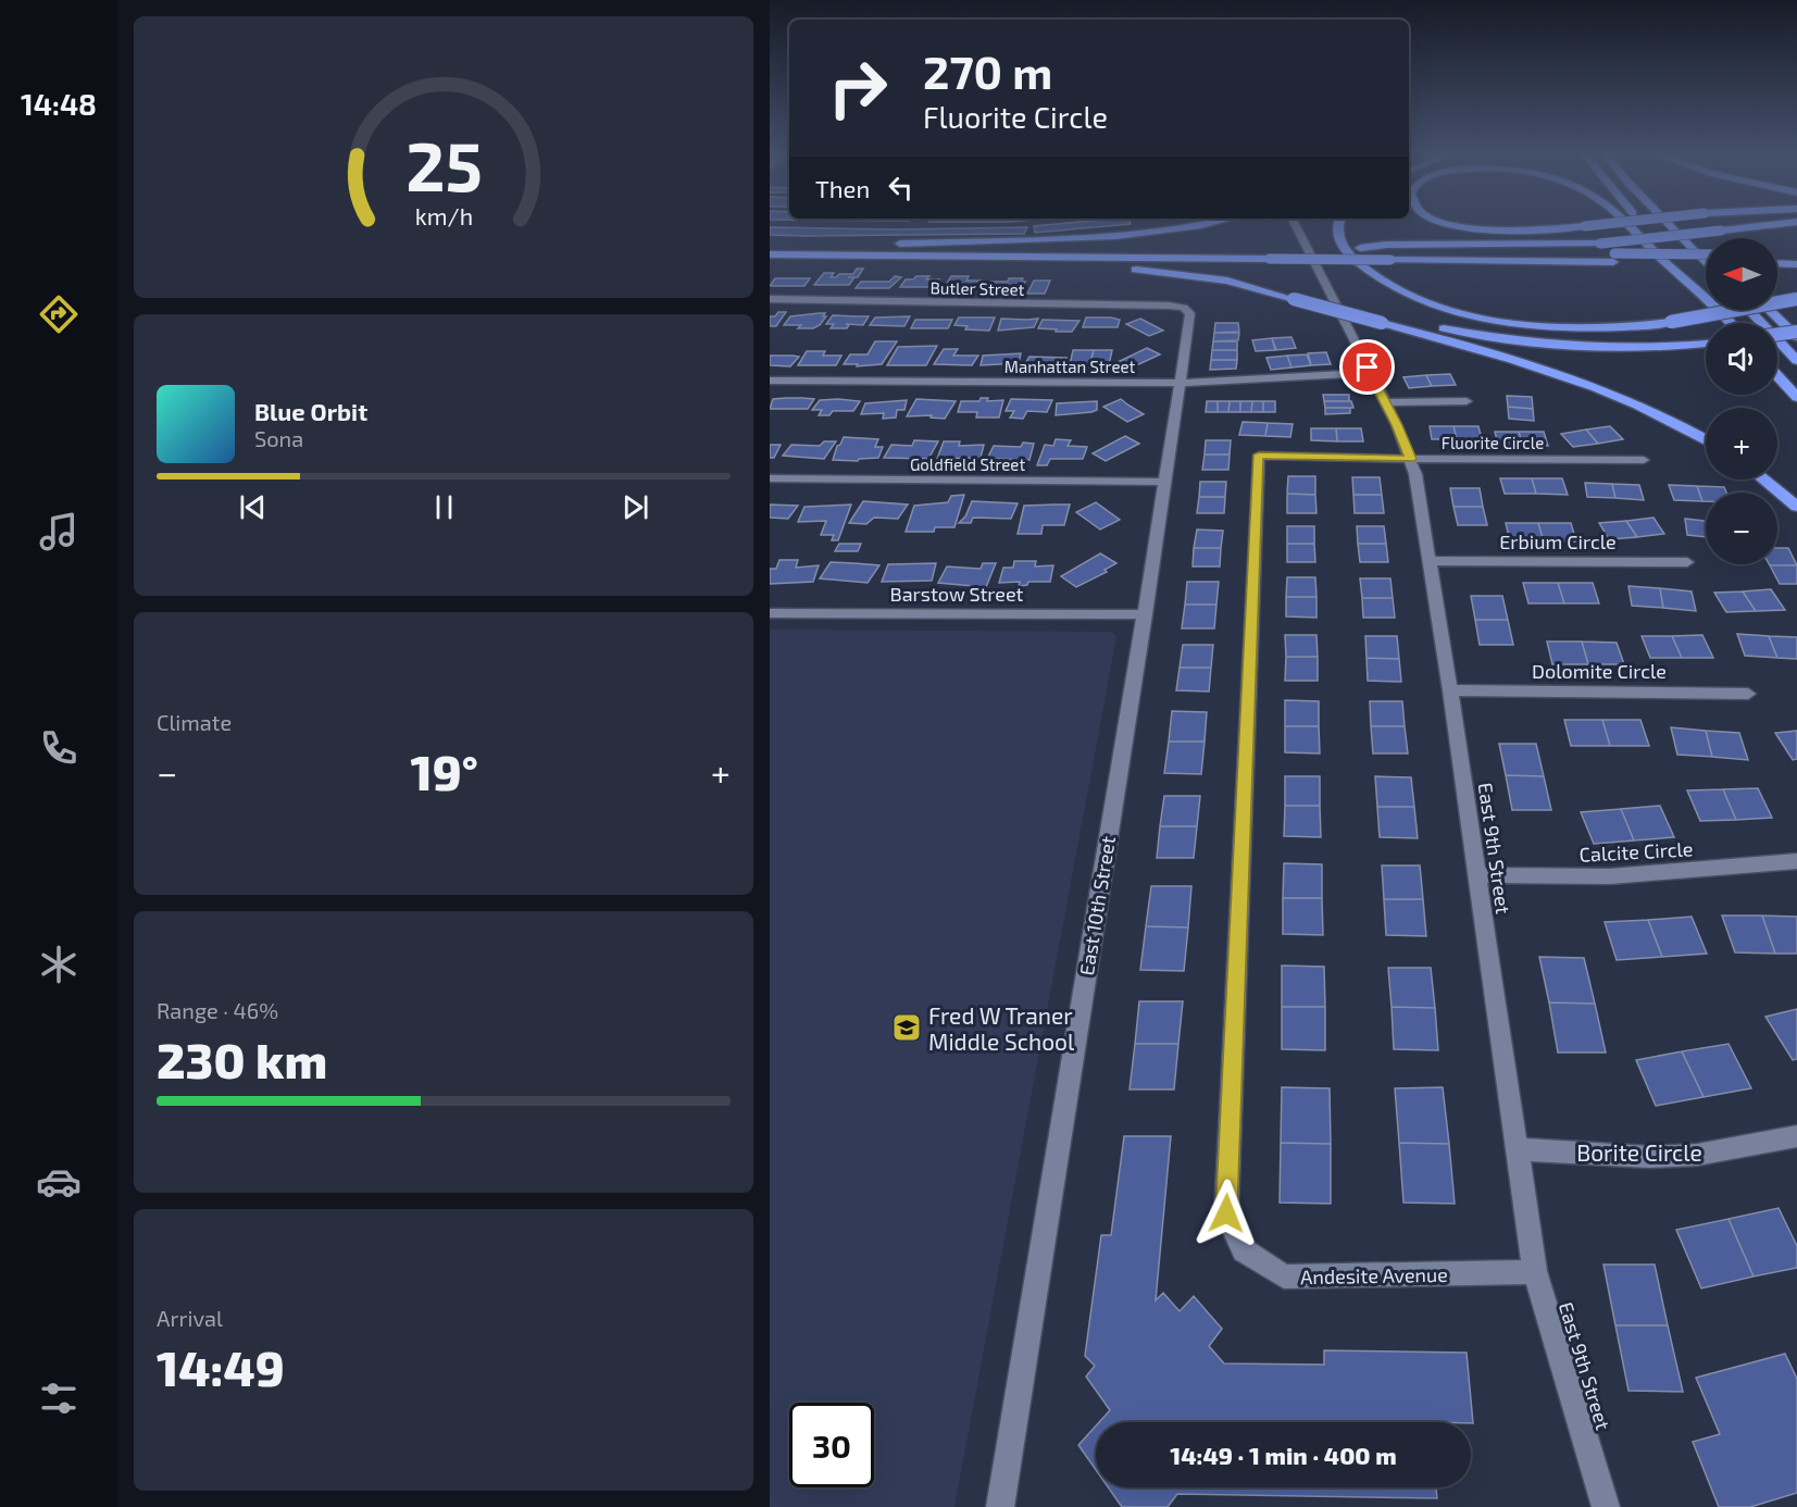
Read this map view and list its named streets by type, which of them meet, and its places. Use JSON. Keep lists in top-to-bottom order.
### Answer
{
  "streets": {
    "street": [
      "Butler Street",
      "Manhattan Street",
      "Fluorite Circle",
      "Goldfield Street",
      "Erbium Circle",
      "Barstow Street",
      "Dolomite Circle",
      "East 9th Street",
      "Calcite Circle",
      "East 10th Street",
      "Borite Circle",
      "Andesite Avenue"
    ]
  },
  "crossings": [
    ["Butler Street", "East 10th Street"],
    ["Manhattan Street", "East 9th Street"],
    ["Manhattan Street", "East 10th Street"],
    ["Fluorite Circle", "East 9th Street"],
    ["Fluorite Circle", "Andesite Avenue"],
    ["Goldfield Street", "East 10th Street"],
    ["Erbium Circle", "East 9th Street"],
    ["Barstow Street", "East 10th Street"],
    ["Dolomite Circle", "East 9th Street"],
    ["East 9th Street", "Calcite Circle"],
    ["East 9th Street", "Borite Circle"],
    ["East 9th Street", "Andesite Avenue"]
  ],
  "places": {
    "school or university": ["Fred W Traner Middle School"]
  },
  "north": "left",
  "page": {
    "tabs": "14:48",
    "turn": ["270 m", "Fluorite Circle"],
    "then": "Then",
    "map_buttons": ["+", "−"],
    "song": ["Blue Orbit", "Sona"],
    "tile": [
      "Climate",
      ["Range · 46%", "230 km"],
      ["Arrival", "14:49"]
    ],
    "heat": ["−", "19°", "+"],
    "limit": "30",
    "trip": "14:49 · 1 min · 400 m",
    "gauge": ["25", "km/h"]
  }
}
